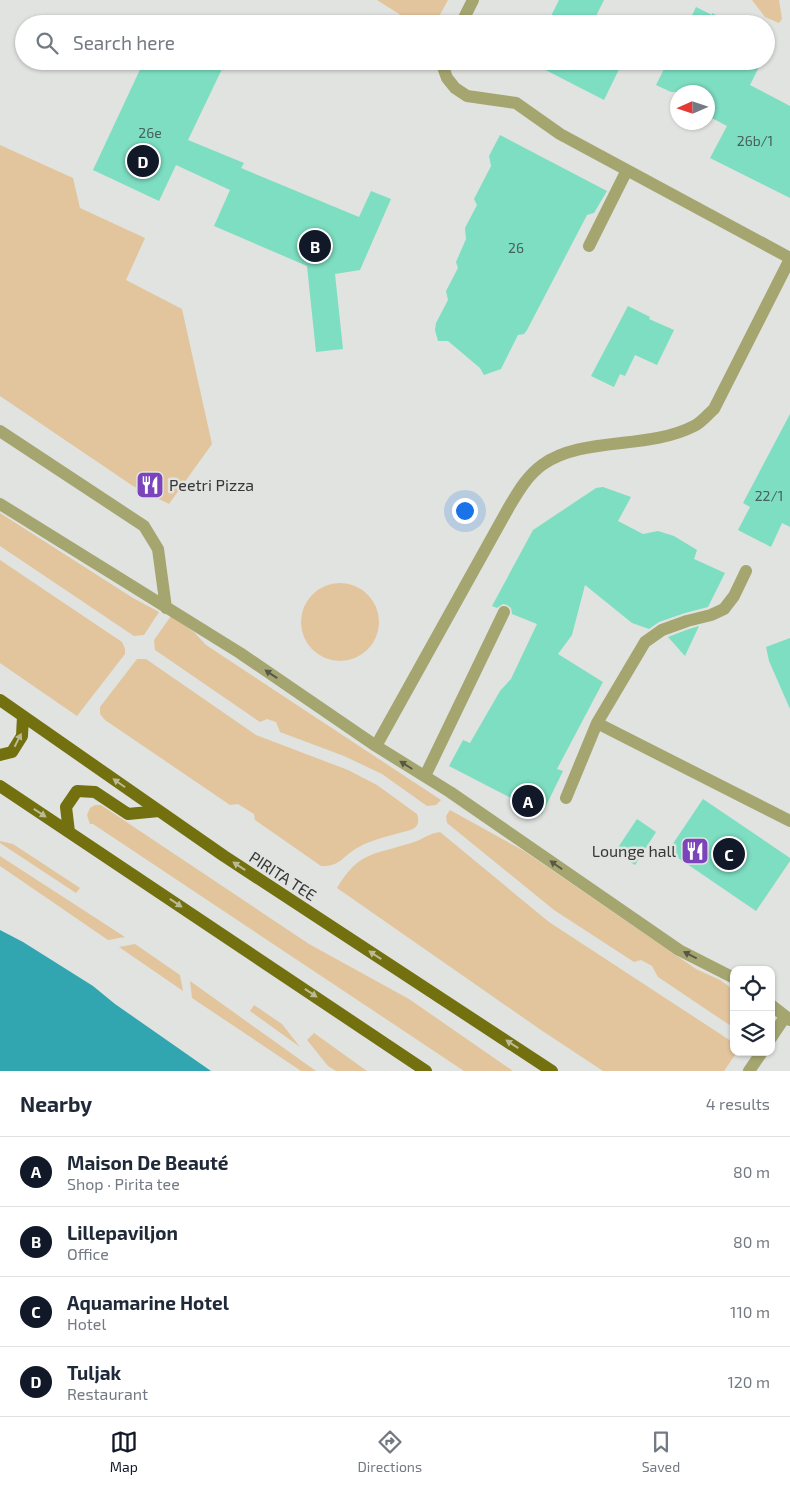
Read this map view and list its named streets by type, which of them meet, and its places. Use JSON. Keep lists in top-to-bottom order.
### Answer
{
  "streets": {
    "main road": ["PIRITA TEE"]
  },
  "places": {
    "restaurant": ["Peetri Pizza", "Lounge hall"]
  },
  "house_numbers": [
    "26e",
    "26b/1",
    "26",
    "22/1"
  ],
  "north": "left",
  "page": {
    "search": "Search here",
    "pins": [
      "D",
      "B",
      "A",
      "C"
    ],
    "heading": ["Nearby", "4 results"],
    "list": [
      {
        "mark": "A",
        "name": "Maison De Beauté",
        "note": "Shop · Pirita tee",
        "value": "80 m"
      },
      {
        "mark": "B",
        "name": "Lillepaviljon",
        "note": "Office",
        "value": "80 m"
      },
      {
        "mark": "C",
        "name": "Aquamarine Hotel",
        "note": "Hotel",
        "value": "110 m"
      },
      {
        "mark": "D",
        "name": "Tuljak",
        "note": "Restaurant",
        "value": "120 m"
      }
    ],
    "nav": ["Map", "Directions", "Saved"]
  }
}
